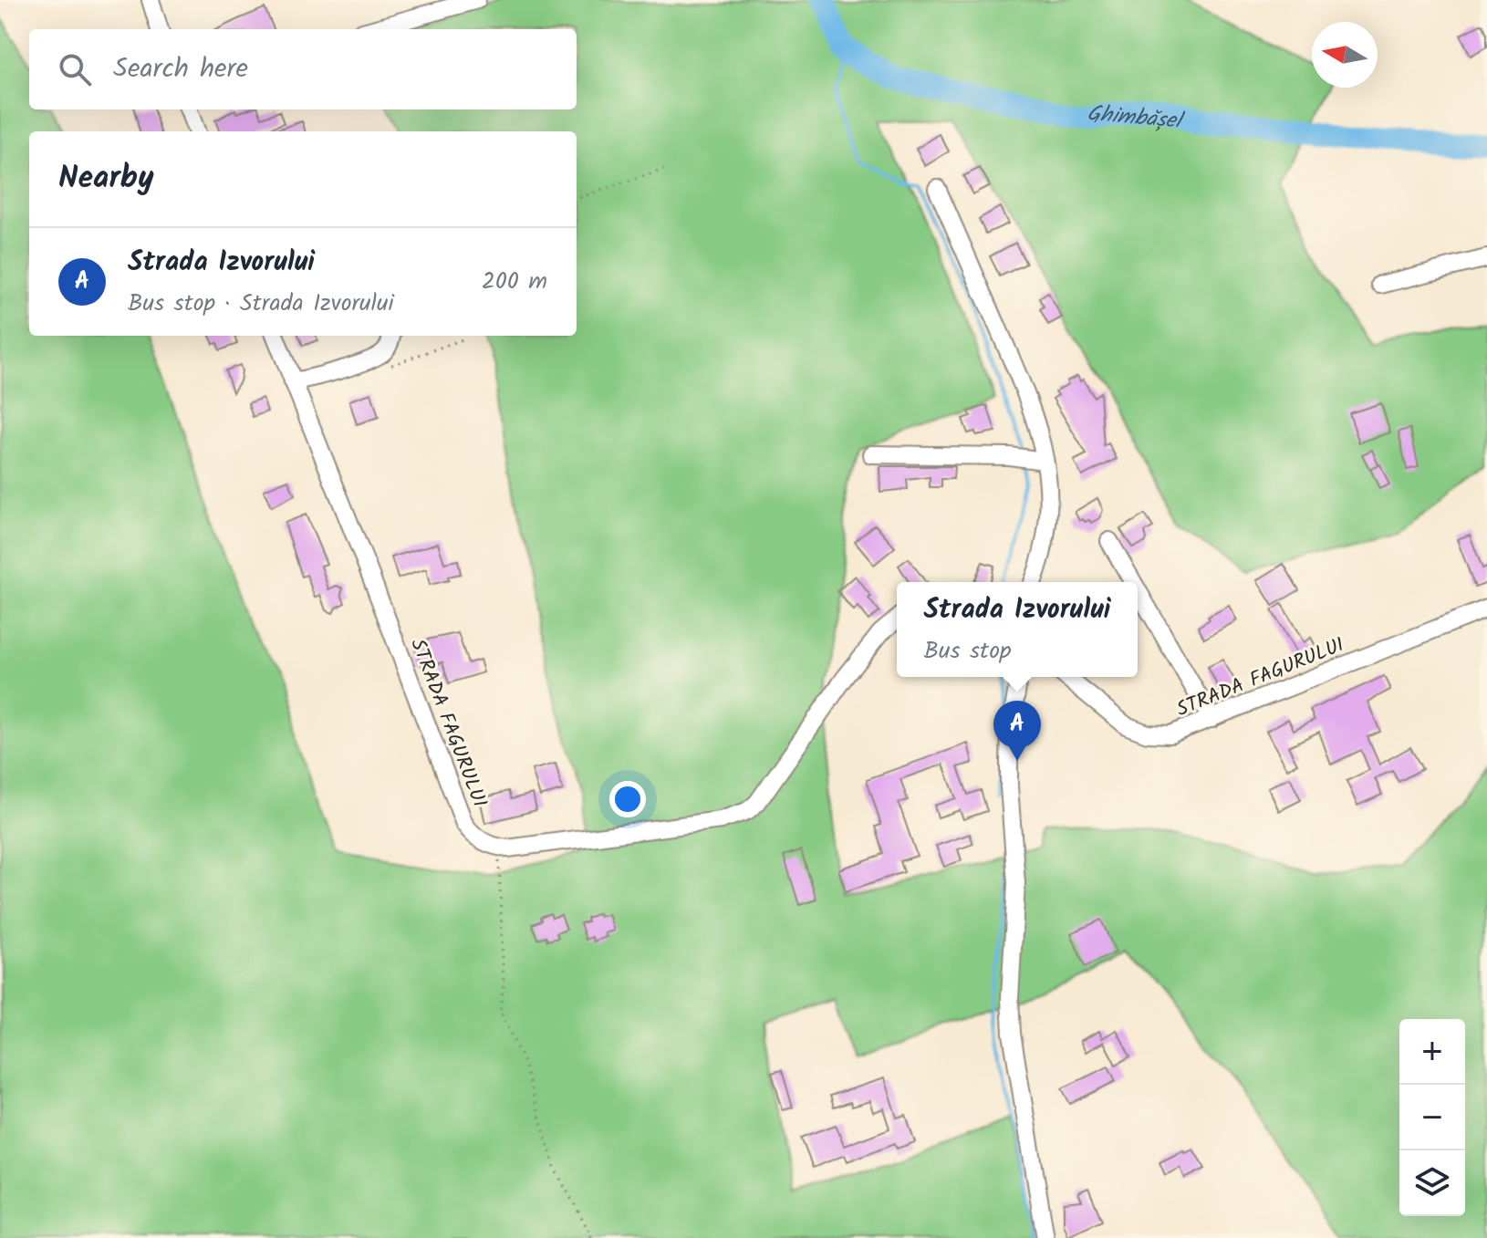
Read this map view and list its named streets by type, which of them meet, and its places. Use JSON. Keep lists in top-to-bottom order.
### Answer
{
  "streets": {
    "street": ["STRADA FAGURULUI"]
  },
  "water": ["Ghimbășel"],
  "north": "left",
  "page": {
    "search": "Search here",
    "heading": "Nearby",
    "list": [
      {
        "mark": "A",
        "name": "Strada Izvorului",
        "note": "Bus stop · Strada Izvorului",
        "value": "200 m"
      }
    ],
    "popup": ["Strada Izvorului", "Bus stop"],
    "pins": "A",
    "map_buttons": ["+", "−"]
  }
}
